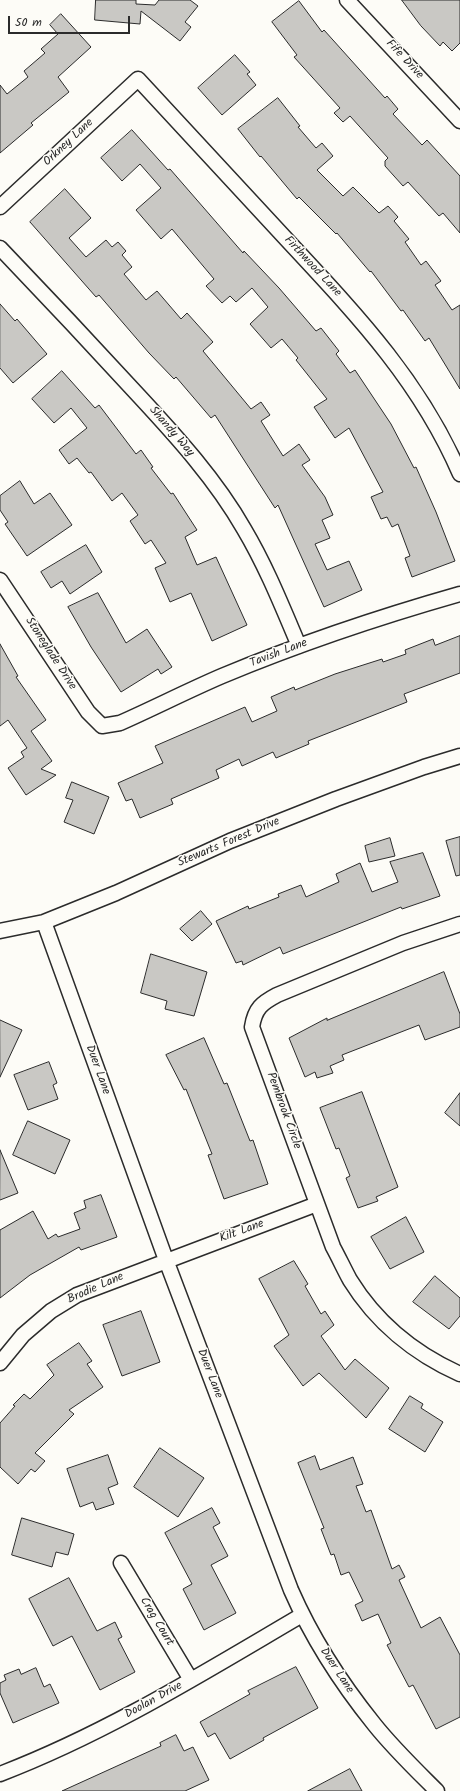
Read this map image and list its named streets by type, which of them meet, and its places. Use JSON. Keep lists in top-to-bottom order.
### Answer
{
  "streets": {
    "street": [
      "Fife Drive",
      "Orkney Lane",
      "Firthwood Lane",
      "Shandy Way",
      "Stoneglade Drive",
      "Tavish Lane",
      "Stewarts Forest Drive",
      "Duer Lane",
      "Pembrook Circle",
      "Kilt Lane",
      "Brodie Lane",
      "Crag Court",
      "Doolan Drive"
    ]
  },
  "crossings": [
    ["Orkney Lane", "Firthwood Lane"],
    ["Shandy Way", "Tavish Lane"],
    ["Stoneglade Drive", "Tavish Lane"],
    ["Stewarts Forest Drive", "Duer Lane"],
    ["Duer Lane", "Kilt Lane"],
    ["Duer Lane", "Brodie Lane"],
    ["Duer Lane", "Doolan Drive"],
    ["Pembrook Circle", "Kilt Lane"],
    ["Kilt Lane", "Brodie Lane"],
    ["Crag Court", "Doolan Drive"]
  ],
  "scale_bar": "50 m"
}
